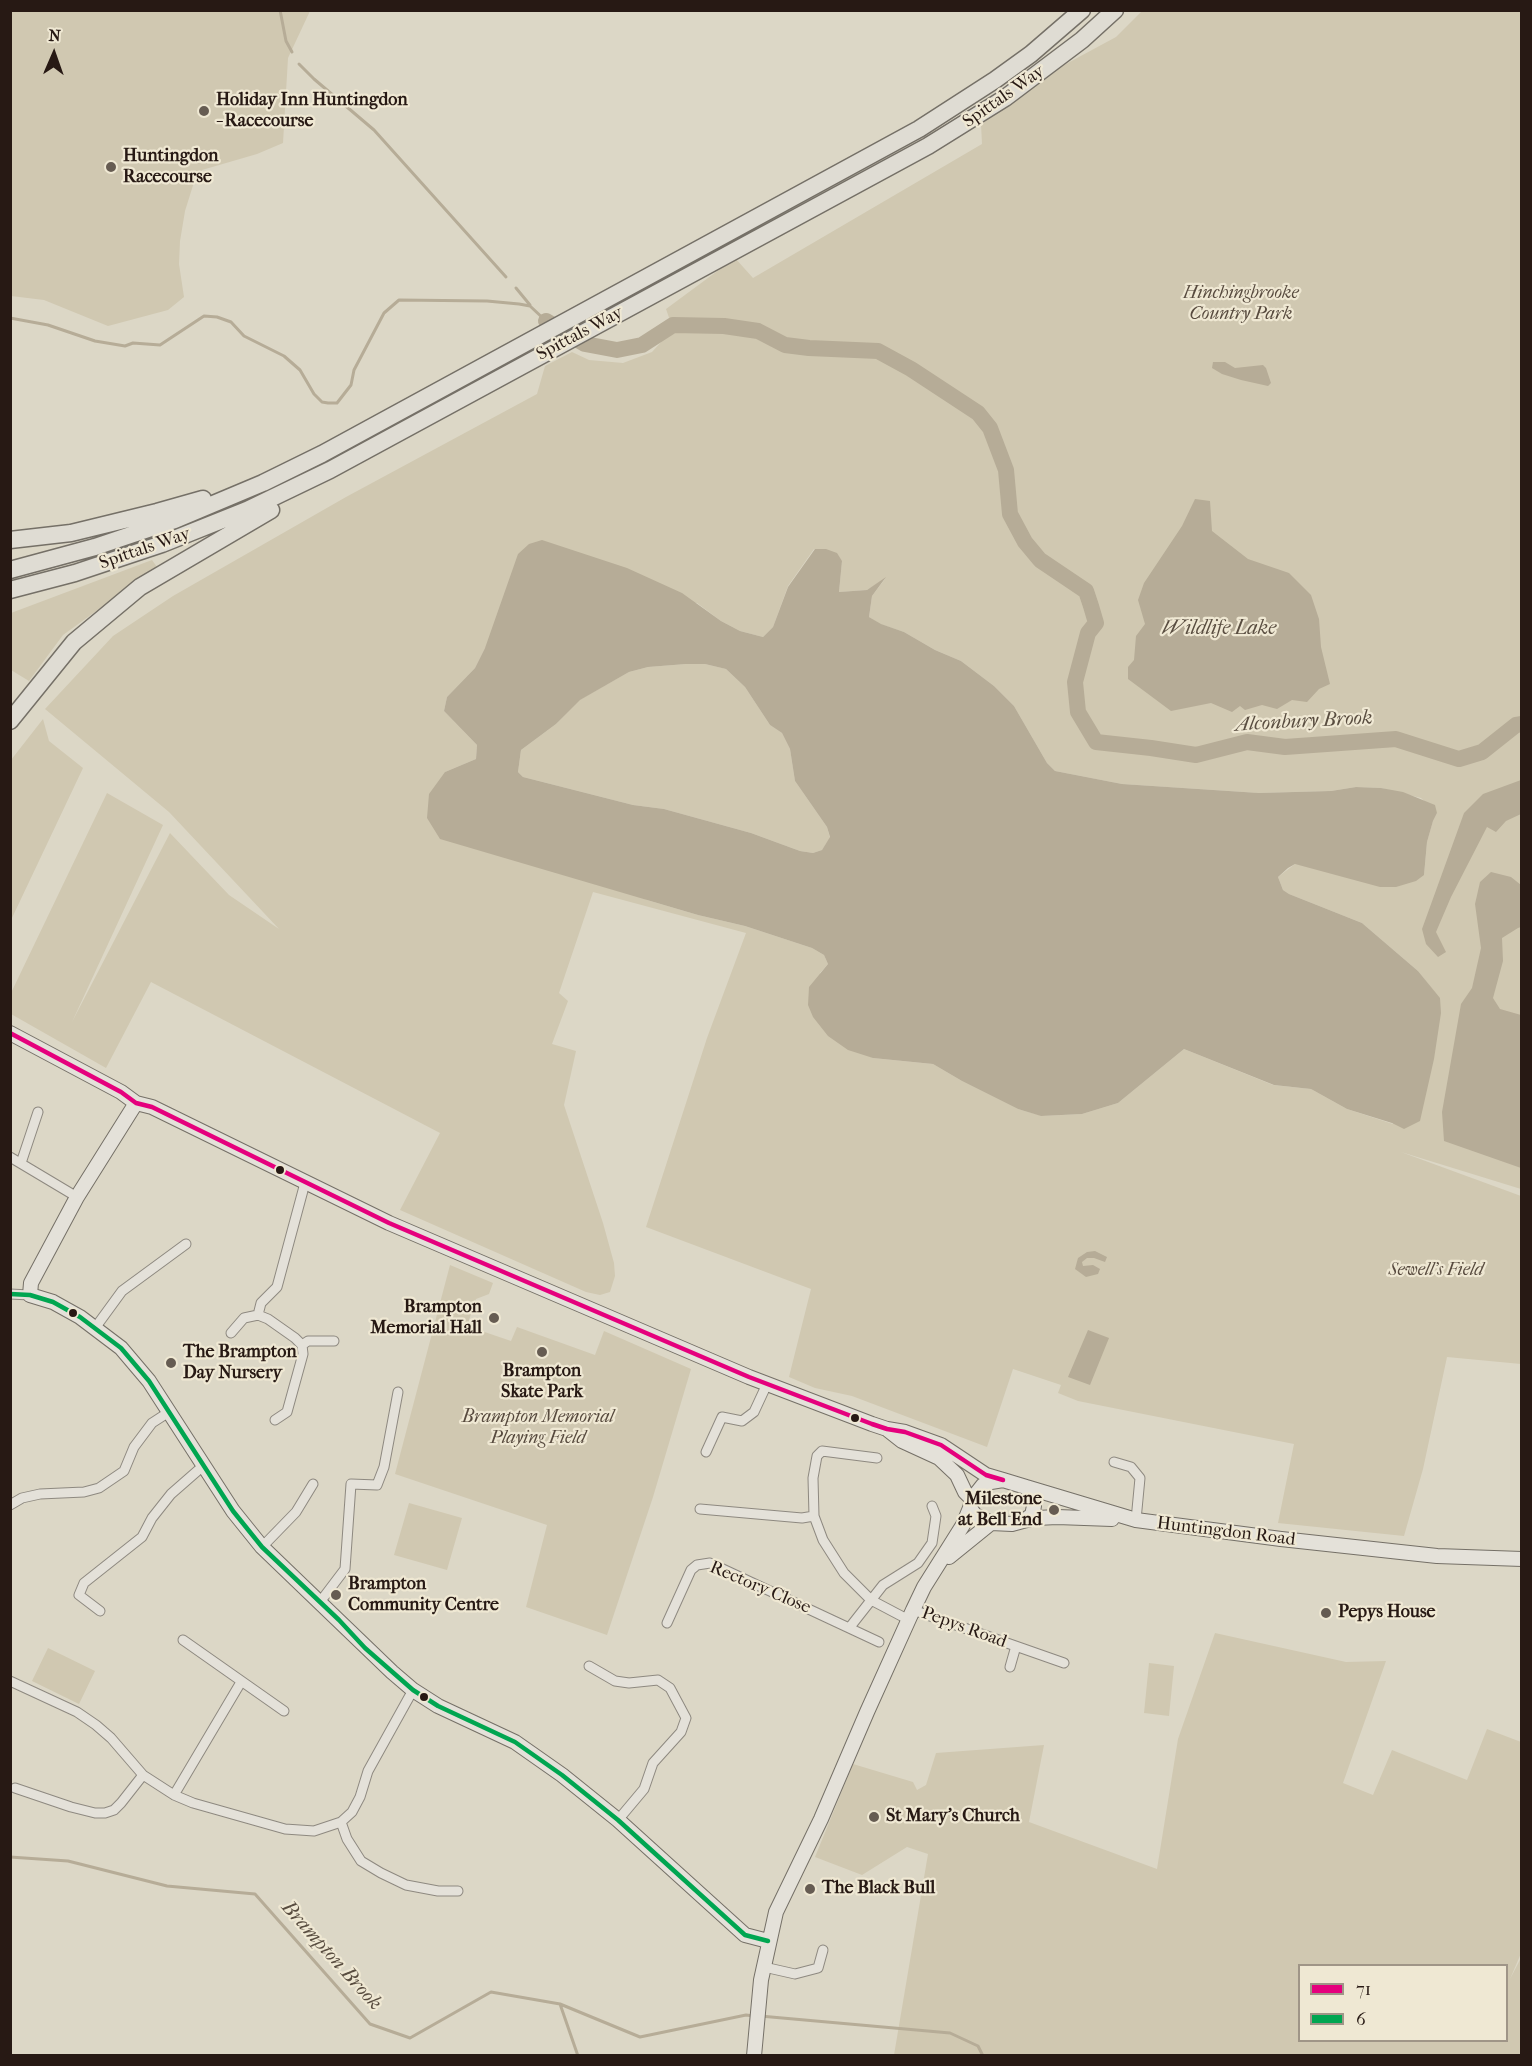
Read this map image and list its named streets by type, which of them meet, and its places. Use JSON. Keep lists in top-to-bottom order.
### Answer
{
  "streets": {
    "highway": ["Spittals Way"],
    "main road": ["Huntingdon Road"],
    "street": ["Rectory Close", "Pepys Road"]
  },
  "water": ["Wildlife Lake", "Alconbury Brook", "Brampton Brook"],
  "parks": ["Hinchingbrooke Country Park", "Sewell's Field", "Brampton Memorial Playing Field"],
  "places": [
    "Holiday Inn Huntingdon - Racecourse",
    "Huntingdon Racecourse",
    "Brampton Memorial Hall",
    "Brampton Skate Park",
    "The Brampton Day Nursery",
    "Milestone at Bell End",
    "Brampton Community Centre",
    "Pepys House",
    "St Mary's Church",
    "The Black Bull"
  ],
  "lines": ["transit line 71", "transit line 6"],
  "legend": ["71", "6"],
  "north": "top"
}
